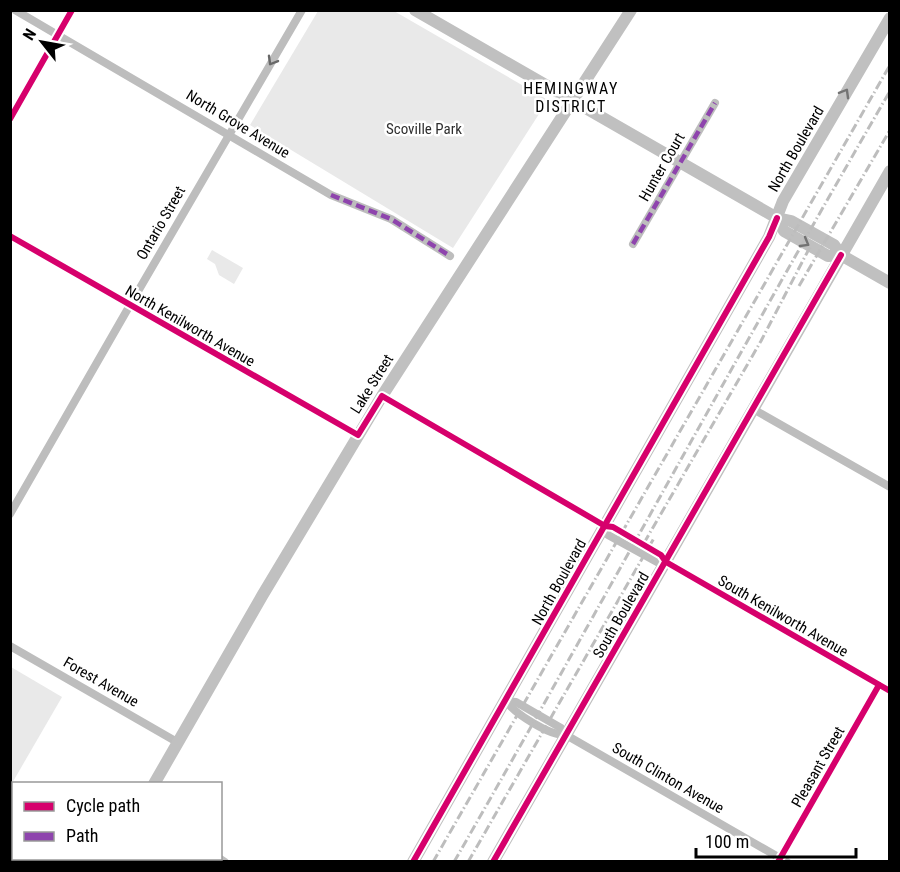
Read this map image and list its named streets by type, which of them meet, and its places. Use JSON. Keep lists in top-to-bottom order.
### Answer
{
  "streets": {
    "street": [
      "North Grove Avenue",
      "North Boulevard",
      "Hunter Court",
      "Ontario Street",
      "North Kenilworth Avenue",
      "Lake Street",
      "South Boulevard",
      "South Kenilworth Avenue",
      "Forest Avenue",
      "Pleasant Street",
      "South Clinton Avenue"
    ]
  },
  "crossings": [
    ["North Grove Avenue", "Ontario Street"],
    ["North Boulevard", "South Clinton Avenue"],
    ["Ontario Street", "North Kenilworth Avenue"],
    ["North Kenilworth Avenue", "Lake Street"],
    ["Lake Street", "Forest Avenue"],
    ["South Boulevard", "South Kenilworth Avenue"],
    ["South Boulevard", "South Clinton Avenue"],
    ["South Kenilworth Avenue", "Pleasant Street"],
    ["Pleasant Street", "South Clinton Avenue"]
  ],
  "districts": ["HEMINGWAY DISTRICT"],
  "parks": ["Scoville Park"],
  "legend": ["Cycle path", "Path"],
  "scale_bar": "100 m",
  "north": "top left"
}
